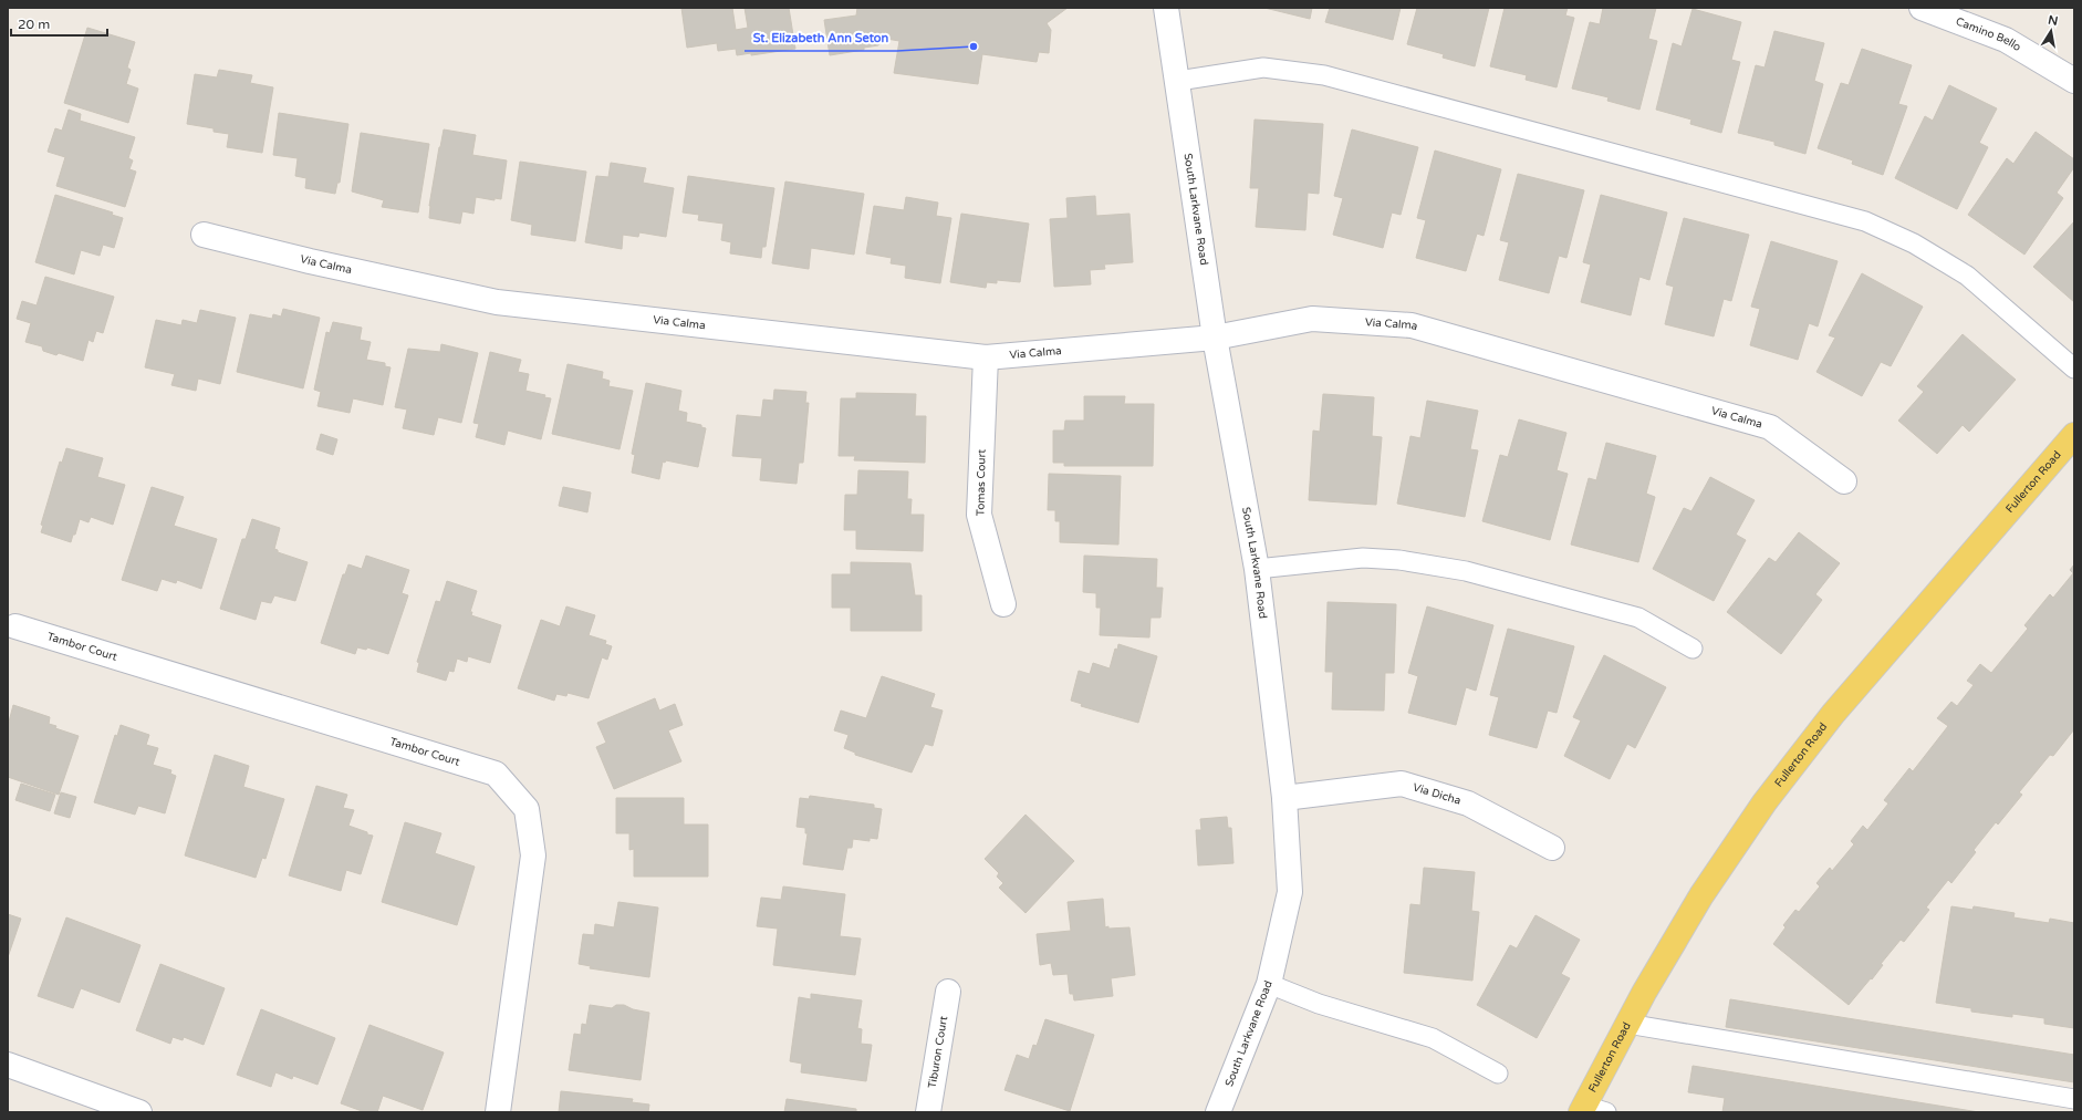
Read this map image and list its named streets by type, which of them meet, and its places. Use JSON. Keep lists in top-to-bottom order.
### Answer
{
  "streets": {
    "main road": ["Fullerton Road"],
    "street": [
      "Camino Bello",
      "South Larkvane Road",
      "Via Calma",
      "Tomas Court",
      "Tambor Court",
      "Via Dicha",
      "Tiburon Court"
    ]
  },
  "crossings": [
    ["South Larkvane Road", "Via Calma"],
    ["South Larkvane Road", "Via Dicha"],
    ["Via Calma", "Tomas Court"]
  ],
  "places": ["St. Elizabeth Ann Seton"],
  "scale_bar": "20 m",
  "north": "top"
}
